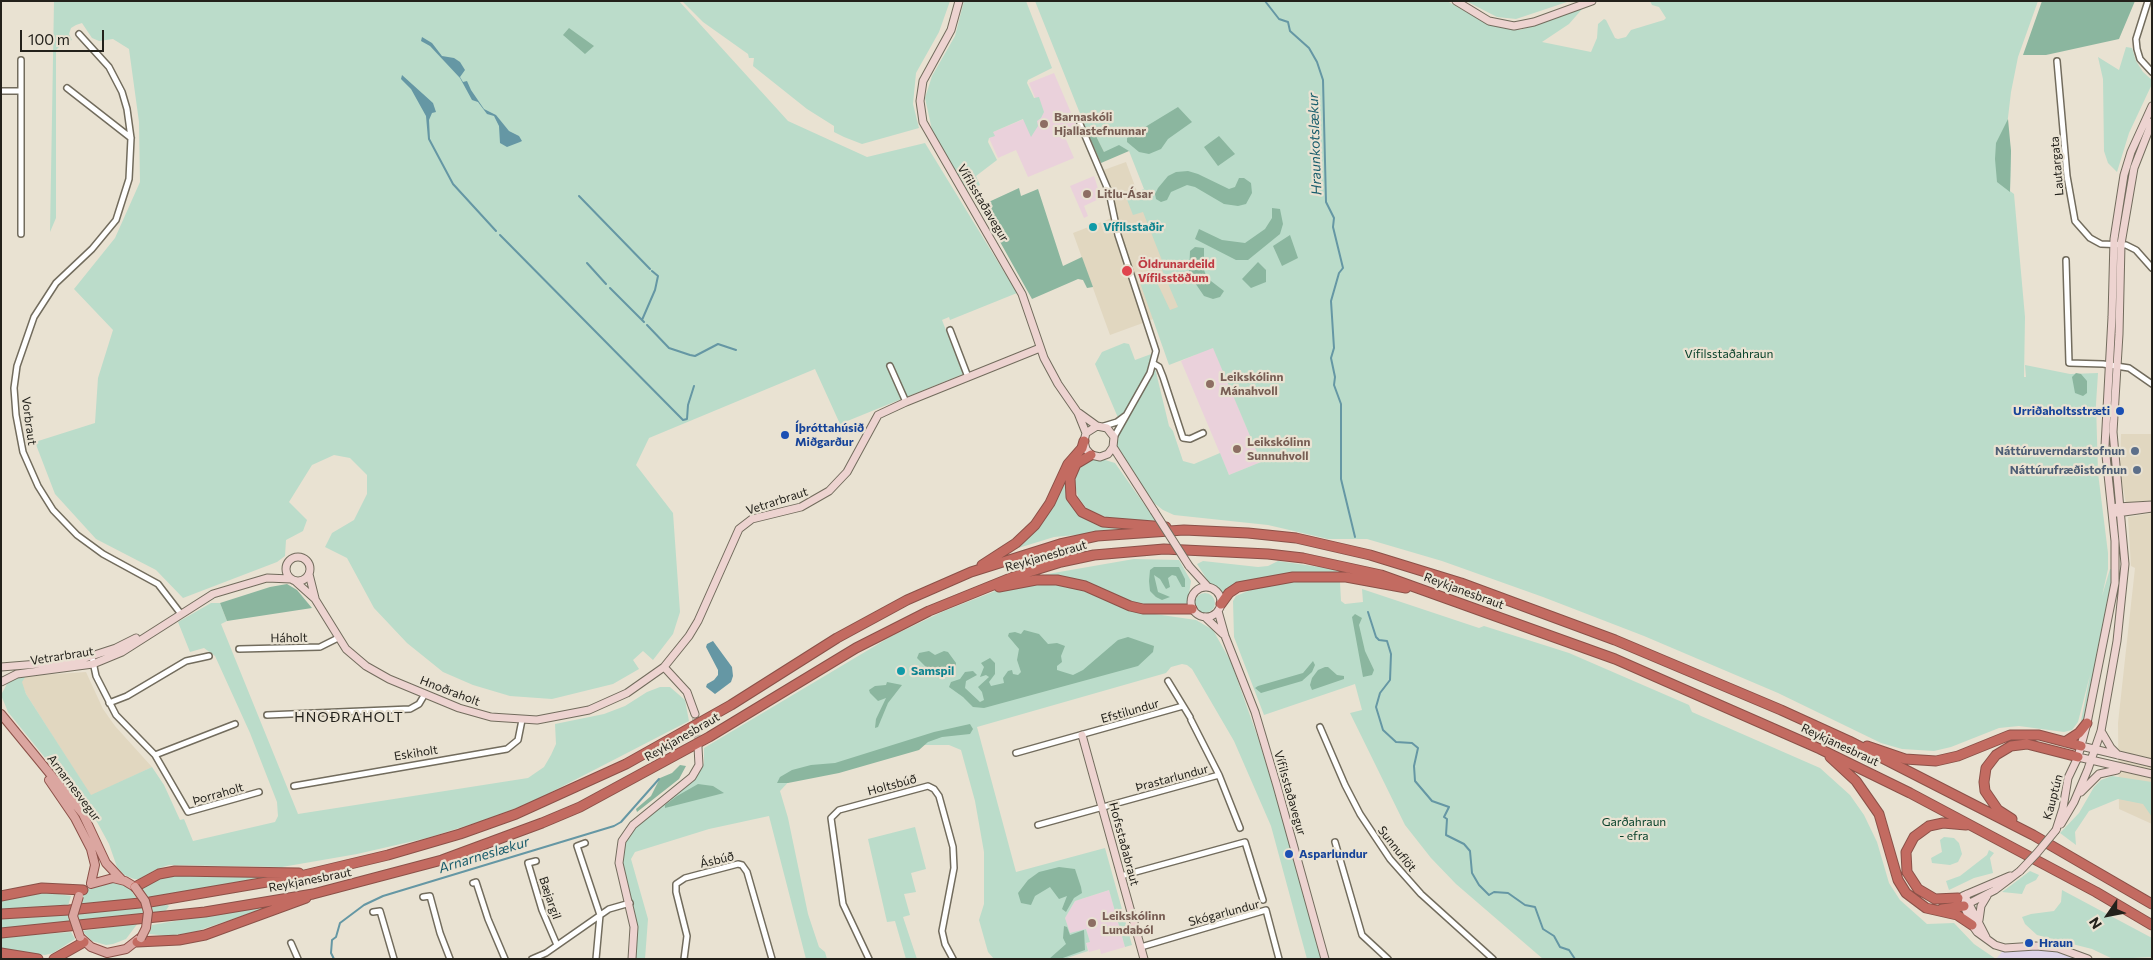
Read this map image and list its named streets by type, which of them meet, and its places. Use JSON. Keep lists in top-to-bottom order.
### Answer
{
  "streets": {
    "highway": ["Reykjanesbraut"],
    "main road": ["Arnarnesvegur"],
    "street": [
      "Lautargata",
      "Vífilsstaðavegur",
      "Vorbraut",
      "Vetrarbraut",
      "Háholt",
      "Hnoðraholt",
      "Efstilundur",
      "Eskiholt",
      "Þrastarlundur",
      "Holtsbúð",
      "Þorraholt",
      "Kauptún",
      "Hofsstaðabraut",
      "Sunnuflöt",
      "Ásbúð",
      "Bæjargil",
      "Skógarlundur"
    ]
  },
  "crossings": [
    ["Vífilsstaðavegur", "Vetrarbraut"],
    ["Vorbraut", "Vetrarbraut"],
    ["Vetrarbraut", "Hnoðraholt"],
    ["Vetrarbraut", "Þorraholt"],
    ["Háholt", "Hnoðraholt"],
    ["Hnoðraholt", "Eskiholt"],
    ["Efstilundur", "Þrastarlundur"],
    ["Efstilundur", "Hofsstaðabraut"],
    ["Þrastarlundur", "Hofsstaðabraut"],
    ["Hofsstaðabraut", "Skógarlundur"]
  ],
  "districts": ["HNOÐRAHOLT"],
  "water": ["Hraunkotslækur", "Arnarneslækur"],
  "parks": ["Vífilsstaðahraun", "Garðahraun - efra"],
  "places": [
    "Barnaskóli Hjallastefnunnar",
    "Litlu-Ásar",
    "Vífilsstaðir",
    "Öldrunardeild Vífilsstöðum",
    "Leikskólinn Mánahvoll",
    "Urriðaholtsstræti",
    "Íþróttahúsið Miðgarður",
    "Leikskólinn Sunnuhvoll",
    "Náttúruverndarstofnun",
    "Náttúrufræðistofnun",
    "Samspil",
    "Asparlundur",
    "Leikskólinn Lundaból",
    "Hraun"
  ],
  "scale_bar": "100 m",
  "north": "bottom left"
}
